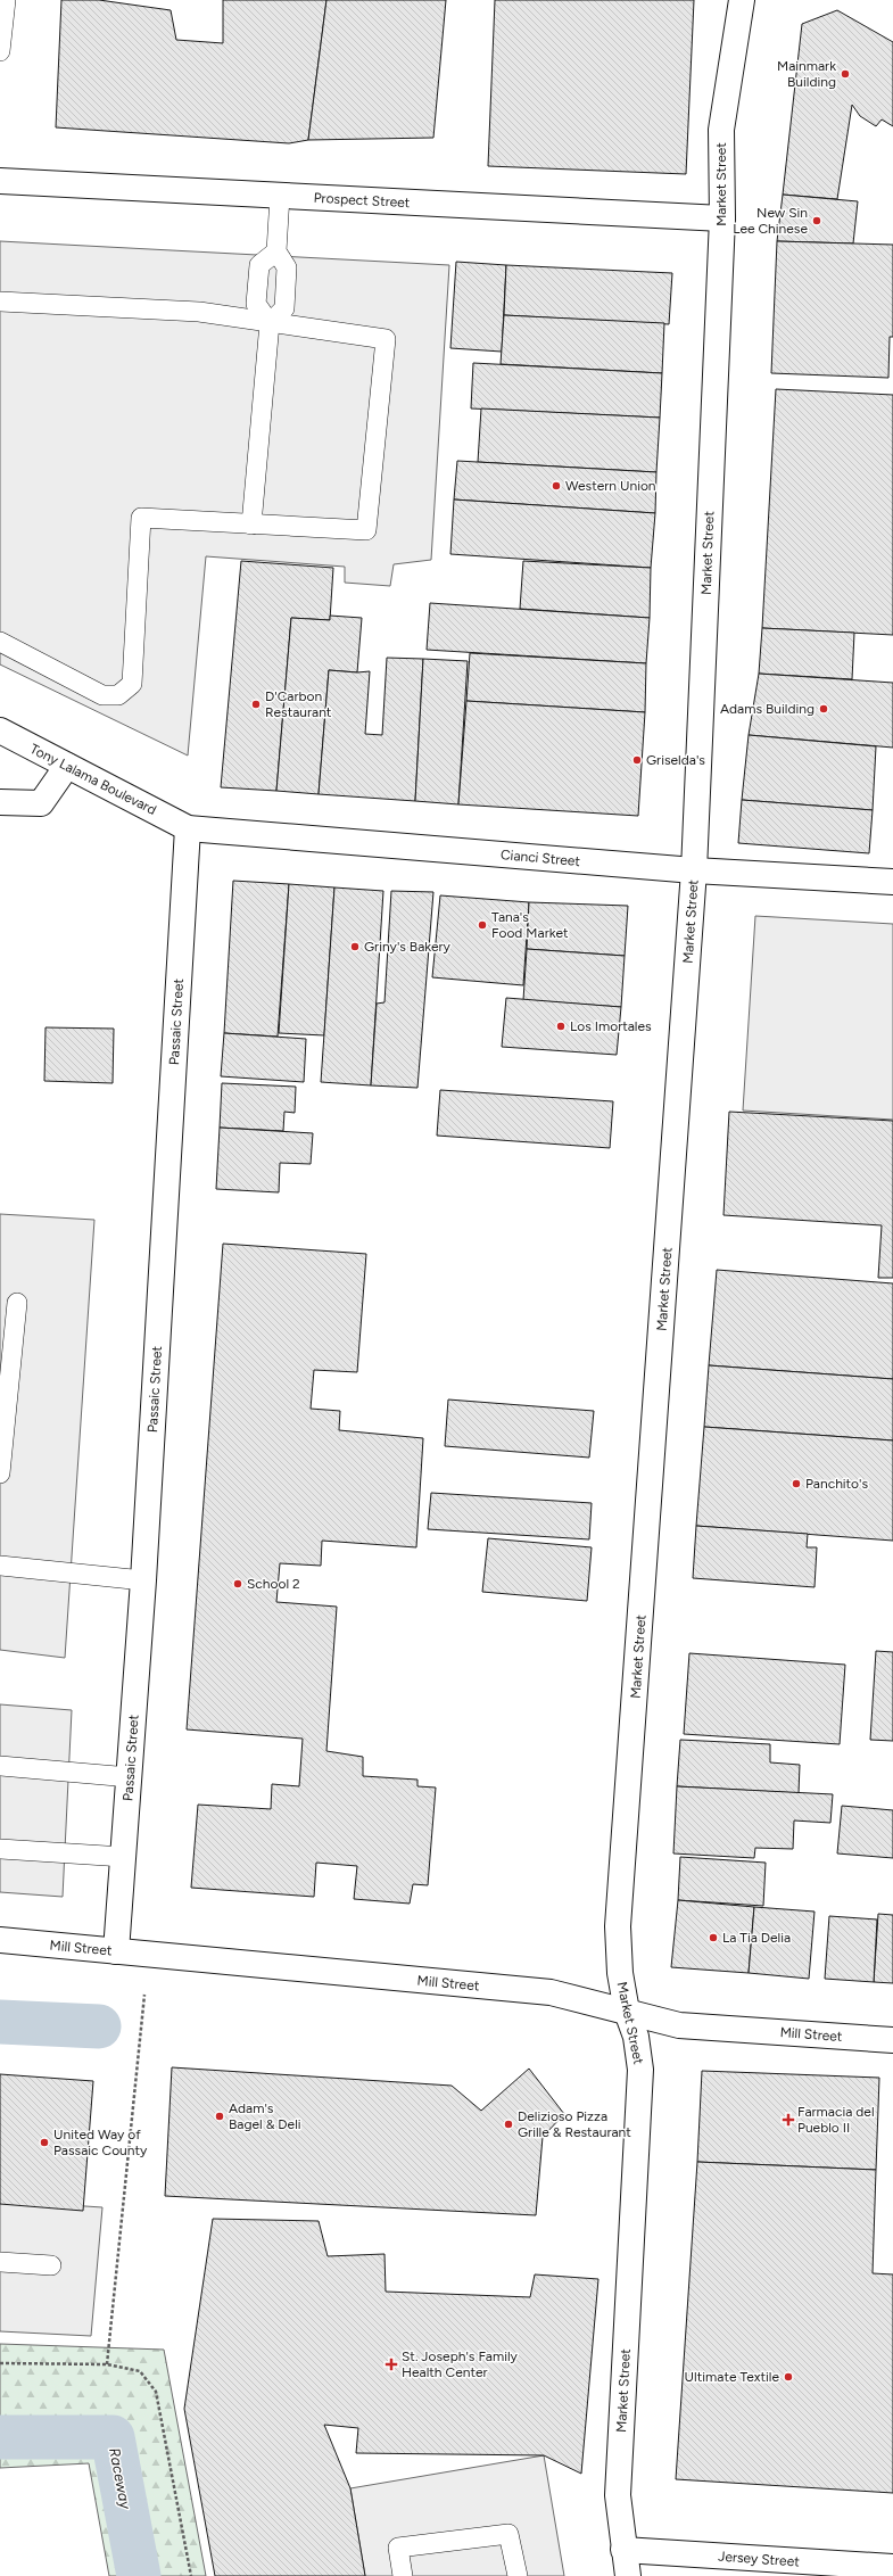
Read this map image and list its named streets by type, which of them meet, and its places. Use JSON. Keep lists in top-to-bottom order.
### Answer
{
  "streets": {
    "main road": [
      "Market Street",
      "Prospect Street",
      "Tony Lalama Boulevard",
      "Cianci Street",
      "Passaic Street",
      "Mill Street",
      "Jersey Street"
    ]
  },
  "crossings": [
    ["Market Street", "Prospect Street"],
    ["Market Street", "Cianci Street"],
    ["Market Street", "Mill Street"],
    ["Market Street", "Jersey Street"],
    ["Tony Lalama Boulevard", "Cianci Street"],
    ["Tony Lalama Boulevard", "Passaic Street"],
    ["Cianci Street", "Passaic Street"],
    ["Passaic Street", "Mill Street"]
  ],
  "water": ["Raceway"],
  "places": {
    "other": [
      "Mainmark Building",
      "New Sin Lee Chinese",
      "Western Union",
      "D'Carbon Restaurant",
      "Adams Building",
      "Griselda's",
      "Tana's Food Market",
      "Griny's Bakery",
      "Los Imortales",
      "Panchito's",
      "School 2",
      "La Tia Delia",
      "Adam's Bagel & Deli",
      "Delizioso Pizza Grille & Restaurant",
      "United Way of Passaic County",
      "Ultimate Textile"
    ],
    "health": ["Farmacia del Pueblo II", "St. Joseph's Family Health Center"]
  }
}
